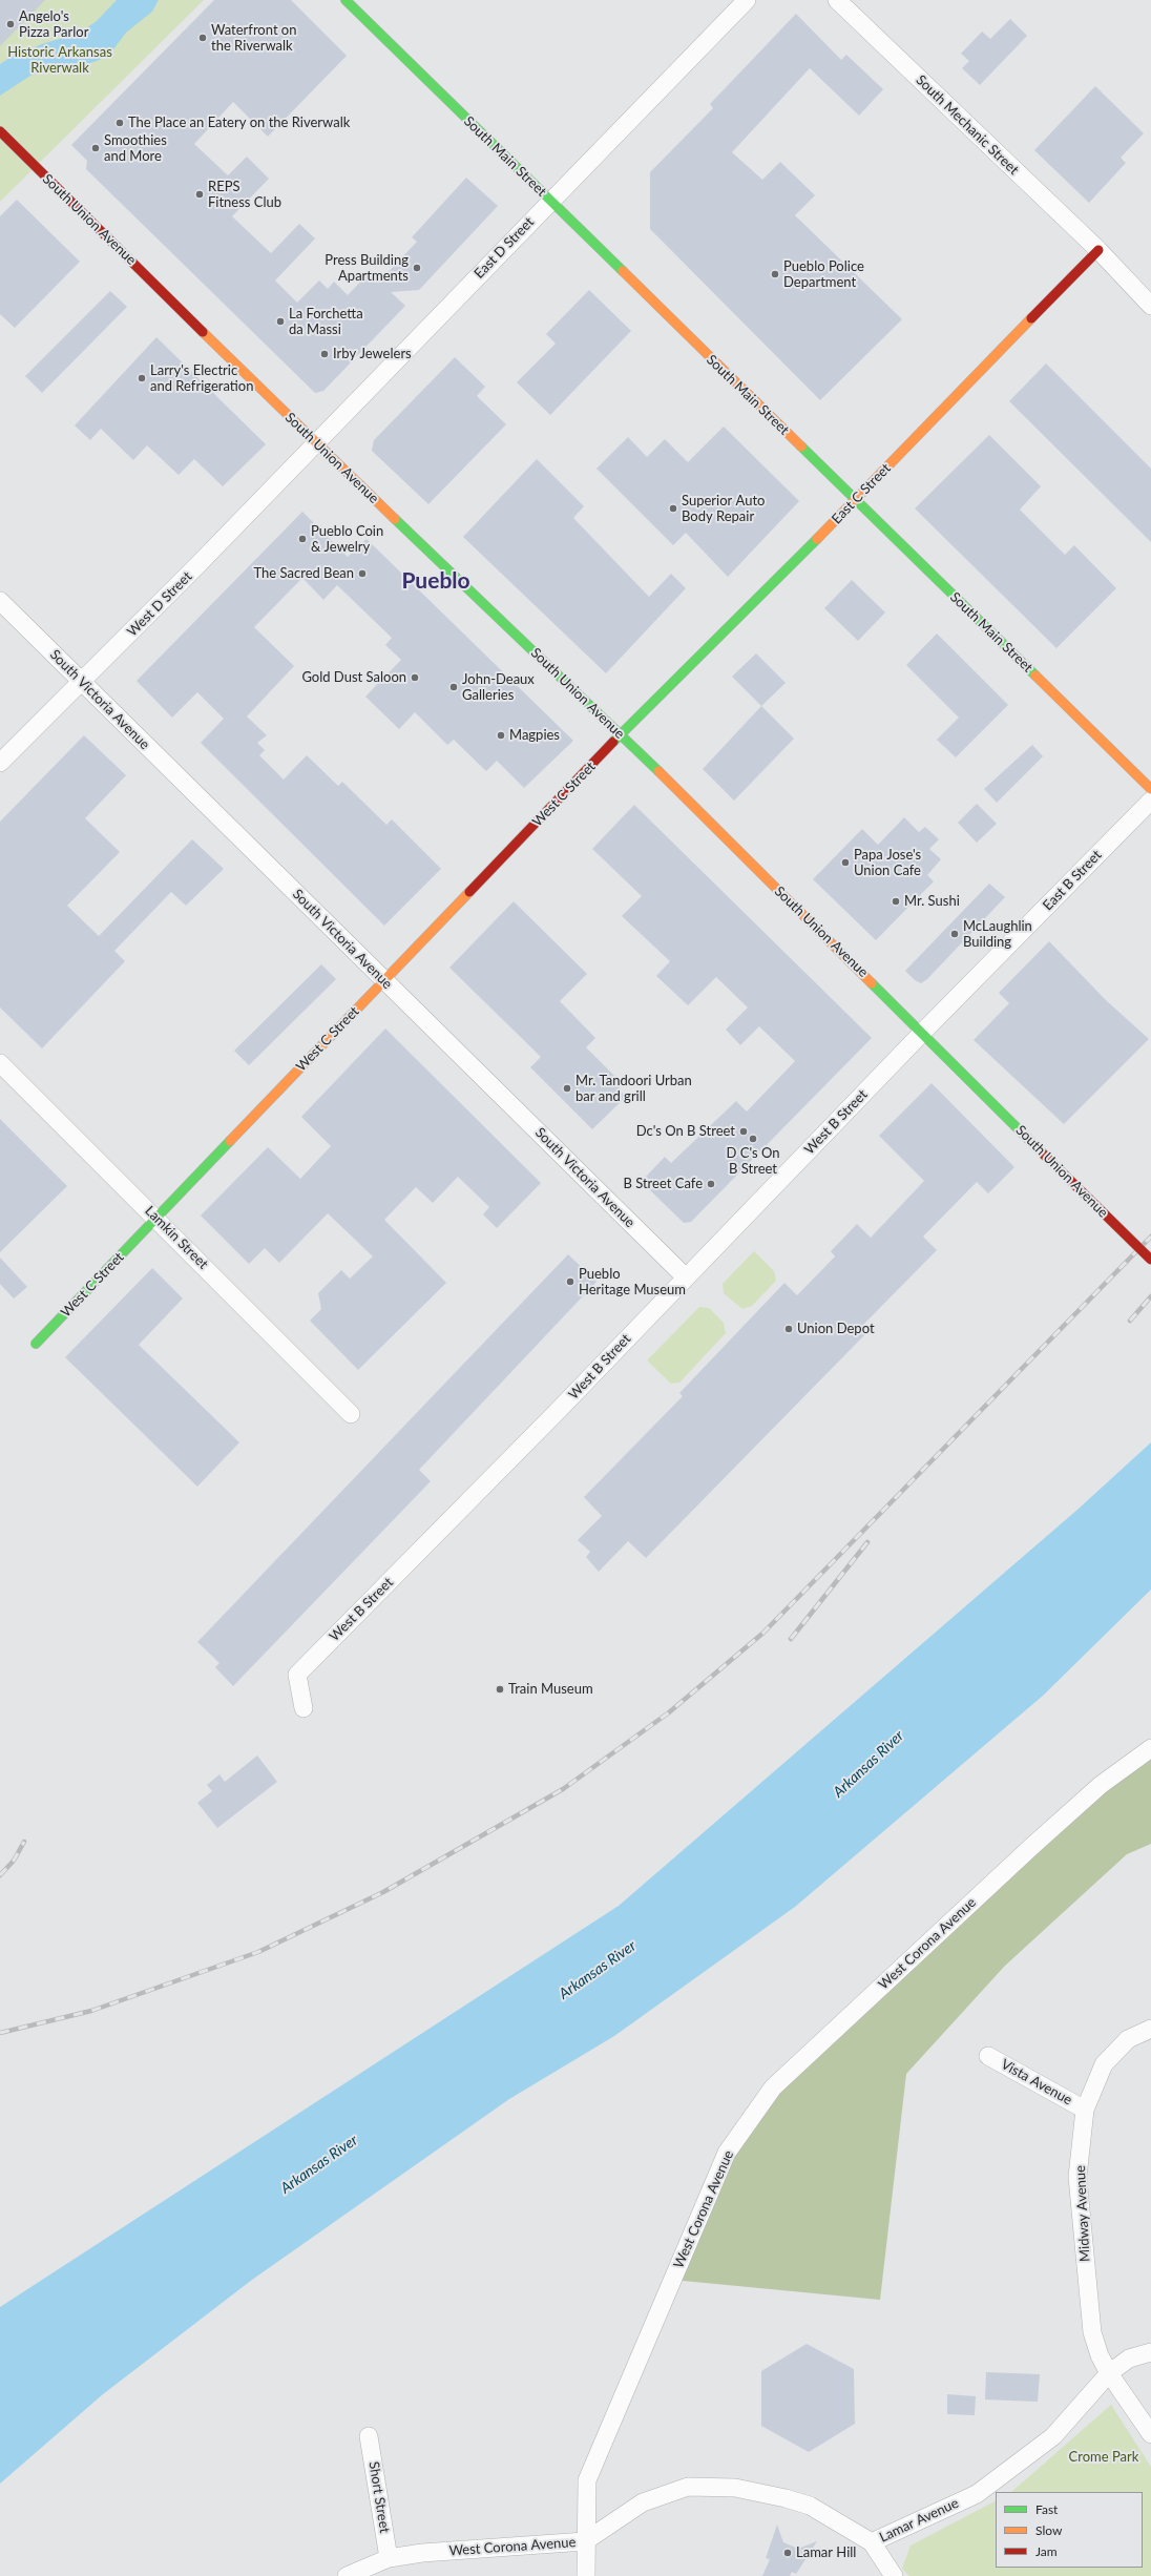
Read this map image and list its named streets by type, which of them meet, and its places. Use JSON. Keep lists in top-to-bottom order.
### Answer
{
  "streets": {
    "street": [
      "South Mechanic Street",
      "South Main Street",
      "South Union Avenue",
      "East D Street",
      "East C Street",
      "West D Street",
      "South Victoria Avenue",
      "West C Street",
      "East B Street",
      "West B Street",
      "Lamkin Street",
      "West Corona Avenue",
      "Vista Avenue",
      "Midway Avenue",
      "Short Street",
      "Lamar Avenue"
    ]
  },
  "crossings": [
    ["South Mechanic Street", "East C Street"],
    ["South Main Street", "East D Street"],
    ["South Main Street", "East C Street"],
    ["South Union Avenue", "East D Street"],
    ["South Union Avenue", "East C Street"],
    ["South Union Avenue", "West D Street"],
    ["South Union Avenue", "West C Street"],
    ["South Union Avenue", "East B Street"],
    ["South Union Avenue", "West B Street"],
    ["East D Street", "West D Street"],
    ["East C Street", "West C Street"],
    ["West D Street", "South Victoria Avenue"],
    ["South Victoria Avenue", "West C Street"],
    ["South Victoria Avenue", "West B Street"],
    ["West C Street", "Lamkin Street"],
    ["East B Street", "West B Street"],
    ["West Corona Avenue", "Short Street"],
    ["West Corona Avenue", "Lamar Avenue"],
    ["Vista Avenue", "Midway Avenue"],
    ["Midway Avenue", "Lamar Avenue"]
  ],
  "districts": ["Pueblo"],
  "water": ["Arkansas River"],
  "parks": ["Historic Arkansas Riverwalk", "Crome Park"],
  "places": [
    "Angelo's Pizza Parlor",
    "Waterfront on the Riverwalk",
    "The Place an Eatery on the Riverwalk",
    "Smoothies and More",
    "REPS Fitness Club",
    "Press Building Apartments",
    "Pueblo Police Department",
    "La Forchetta da Massi",
    "Irby Jewelers",
    "Larry's Electric and Refrigeration",
    "Superior Auto Body Repair",
    "Pueblo Coin & Jewelry",
    "The Sacred Bean",
    "Gold Dust Saloon",
    "John-Deaux Galleries",
    "Magpies",
    "Papa Jose's Union Cafe",
    "Mr. Sushi",
    "McLaughlin Building",
    "Mr. Tandoori Urban bar and grill",
    "Dc's On B Street",
    "D C's On B Street",
    "B Street Cafe",
    "Pueblo Heritage Museum",
    "Union Depot",
    "Train Museum",
    "Lamar Hill"
  ],
  "legend": ["Fast", "Slow", "Jam"]
}
